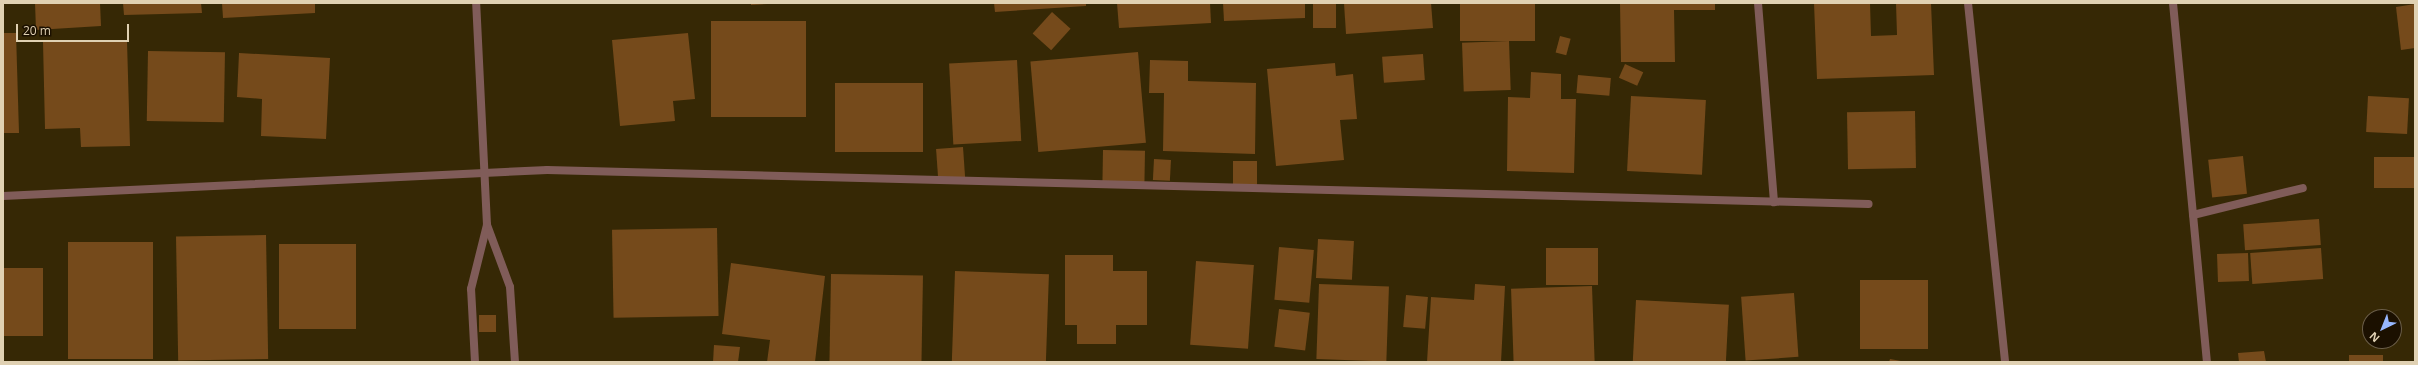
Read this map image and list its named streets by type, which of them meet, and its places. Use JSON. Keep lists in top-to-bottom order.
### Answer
{
  "scale_bar": "20 m",
  "north": "bottom left"
}
